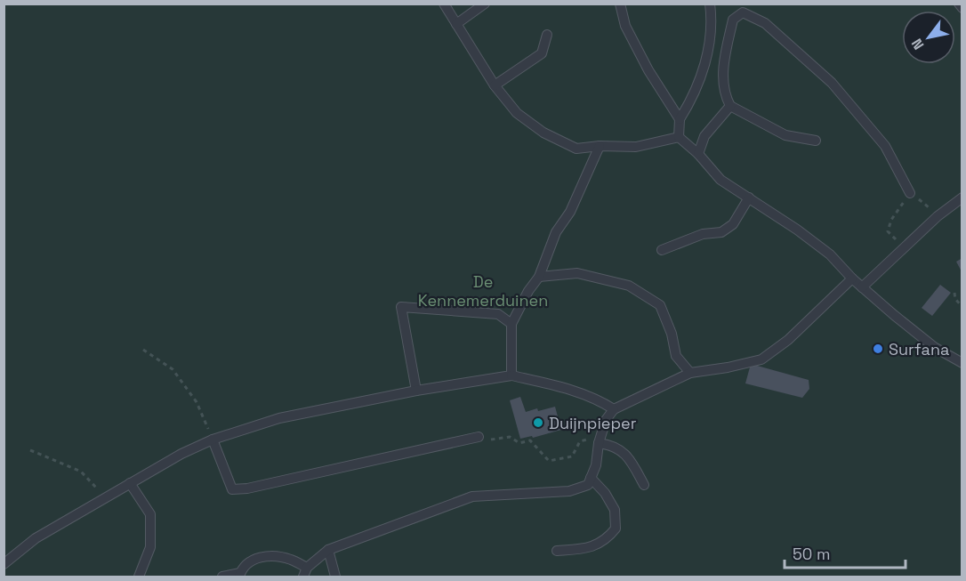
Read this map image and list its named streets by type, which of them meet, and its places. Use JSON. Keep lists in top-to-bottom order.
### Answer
{
  "parks": ["De Kennemerduinen"],
  "places": ["Surfana", "Duijnpieper"],
  "scale_bar": "50 m",
  "north": "bottom left"
}
